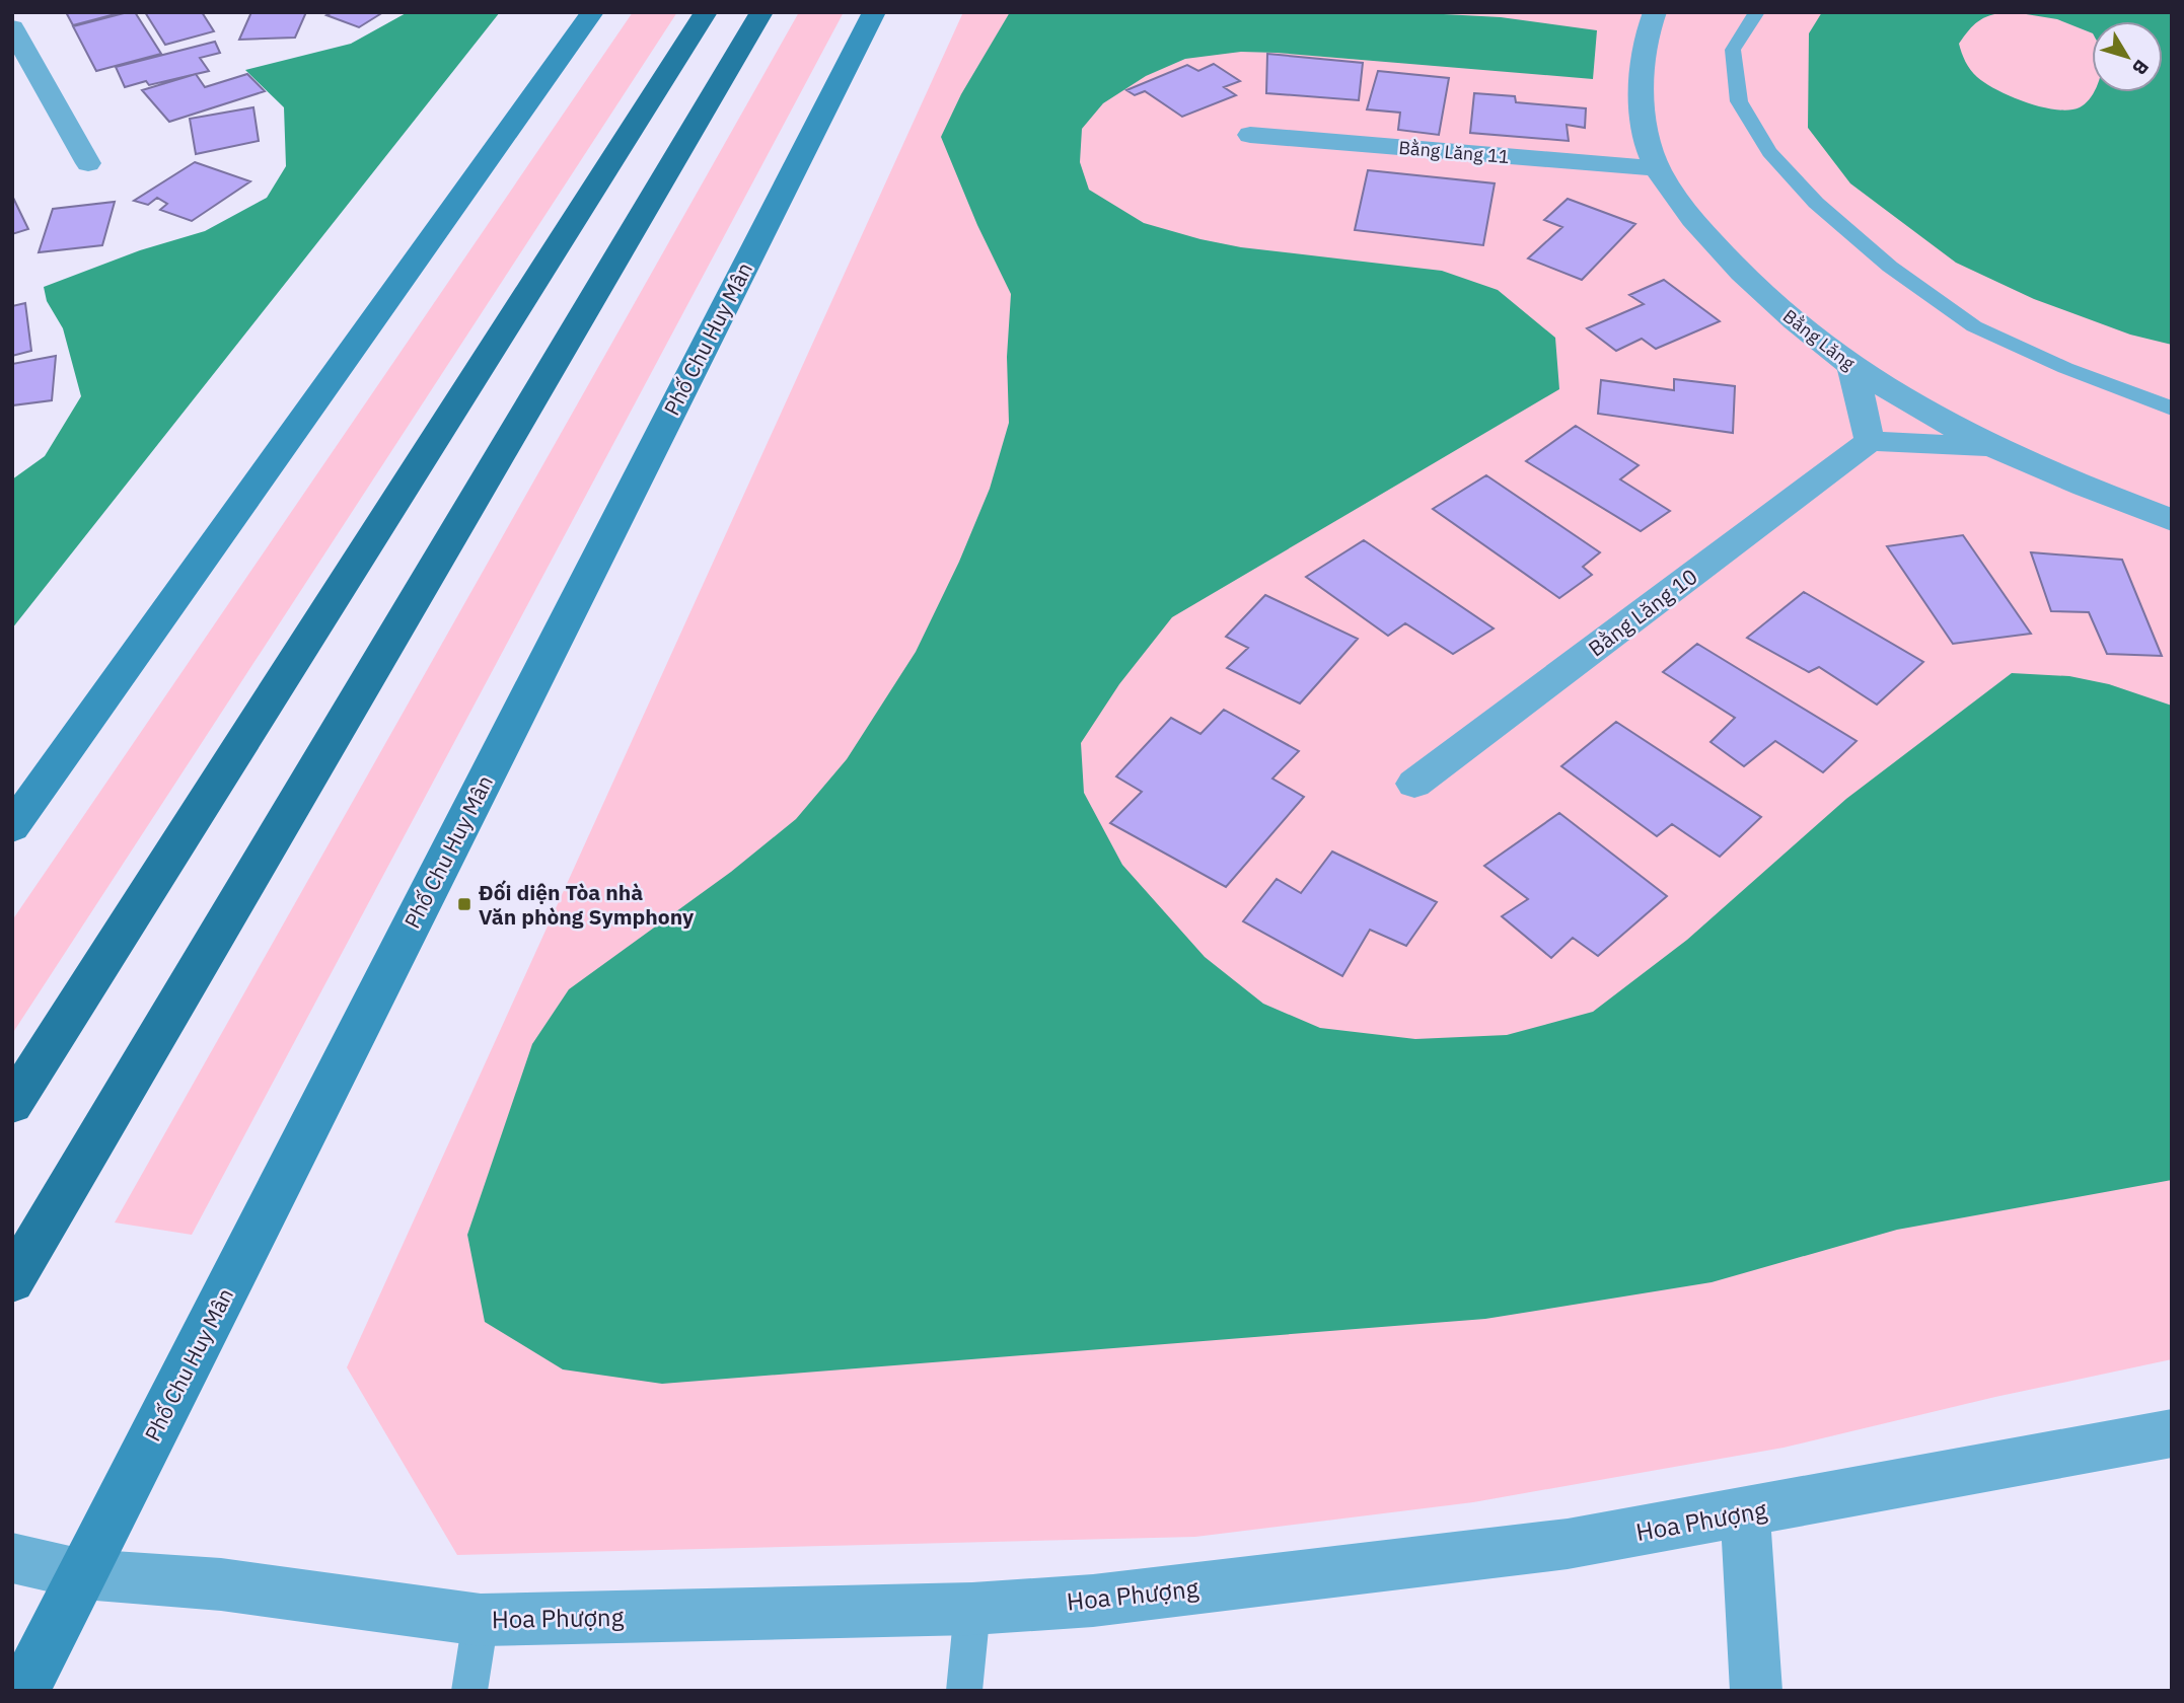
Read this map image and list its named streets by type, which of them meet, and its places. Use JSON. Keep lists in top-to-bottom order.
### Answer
{
  "streets": {
    "main road": ["Phố Chu Huy Mân"],
    "street": [
      "Bằng Lăng 11",
      "Bằng Lăng",
      "Bằng Lăng 10",
      "Hoa Phượng"
    ]
  },
  "crossings": [
    ["Bằng Lăng 11", "Bằng Lăng"],
    ["Phố Chu Huy Mân", "Hoa Phượng"]
  ],
  "places": {
    "transit": ["Đối diện Tòa nhà Văn phòng Symphony"]
  },
  "north": "bottom right"
}
